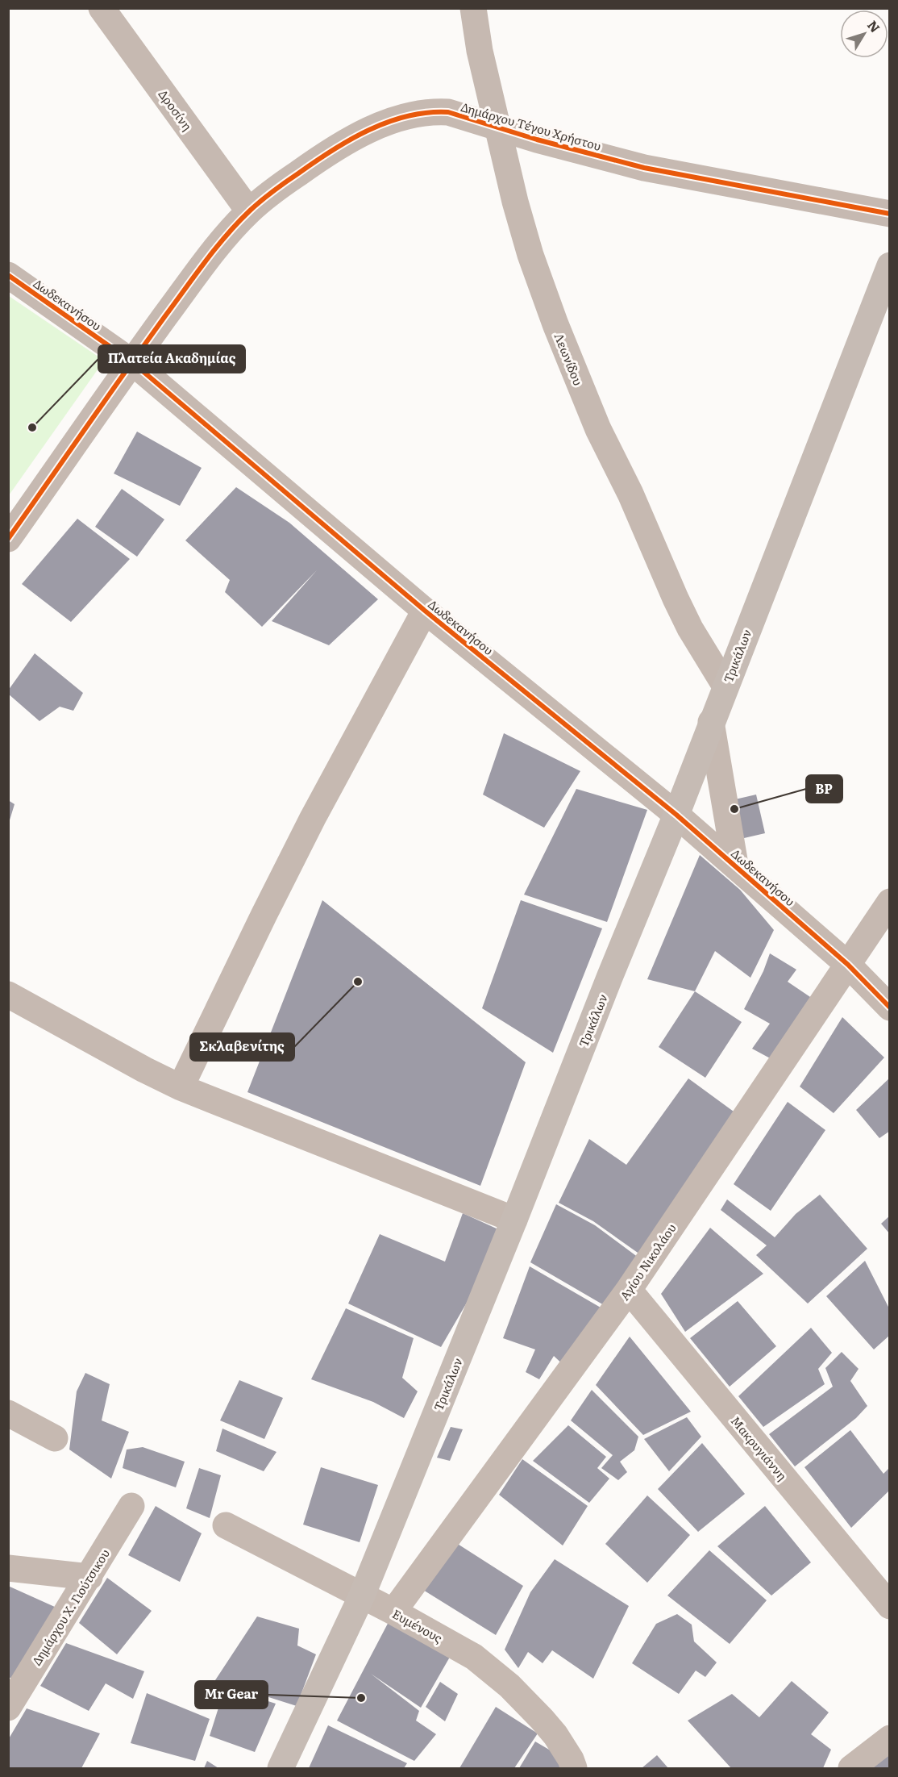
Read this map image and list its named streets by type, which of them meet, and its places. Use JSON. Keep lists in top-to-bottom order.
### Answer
{
  "streets": {
    "main road": ["Τρικάλων"],
    "street": [
      "Δροσίνη",
      "Δημάρχου Τέγου Χρήστου",
      "Δωδεκανήσου",
      "Λεωνίδου",
      "Αγίου Νικολάου",
      "Μακρυγιάννη",
      "Δημάρχου Χ. Γιούτσικου",
      "Ευμένους"
    ]
  },
  "crossings": [
    ["Δροσίνη", "Δημάρχου Τέγου Χρήστου"],
    ["Δημάρχου Τέγου Χρήστου", "Δωδεκανήσου"],
    ["Δημάρχου Τέγου Χρήστου", "Λεωνίδου"],
    ["Δωδεκανήσου", "Τρικάλων"],
    ["Δωδεκανήσου", "Αγίου Νικολάου"],
    ["Λεωνίδου", "Τρικάλων"],
    ["Τρικάλων", "Ευμένους"],
    ["Αγίου Νικολάου", "Μακρυγιάννη"],
    ["Αγίου Νικολάου", "Ευμένους"]
  ],
  "places": [
    "Πλατεία Ακαδημίας",
    "BP",
    "Σκλαβενίτης",
    "Mr Gear"
  ],
  "north": "top right"
}
